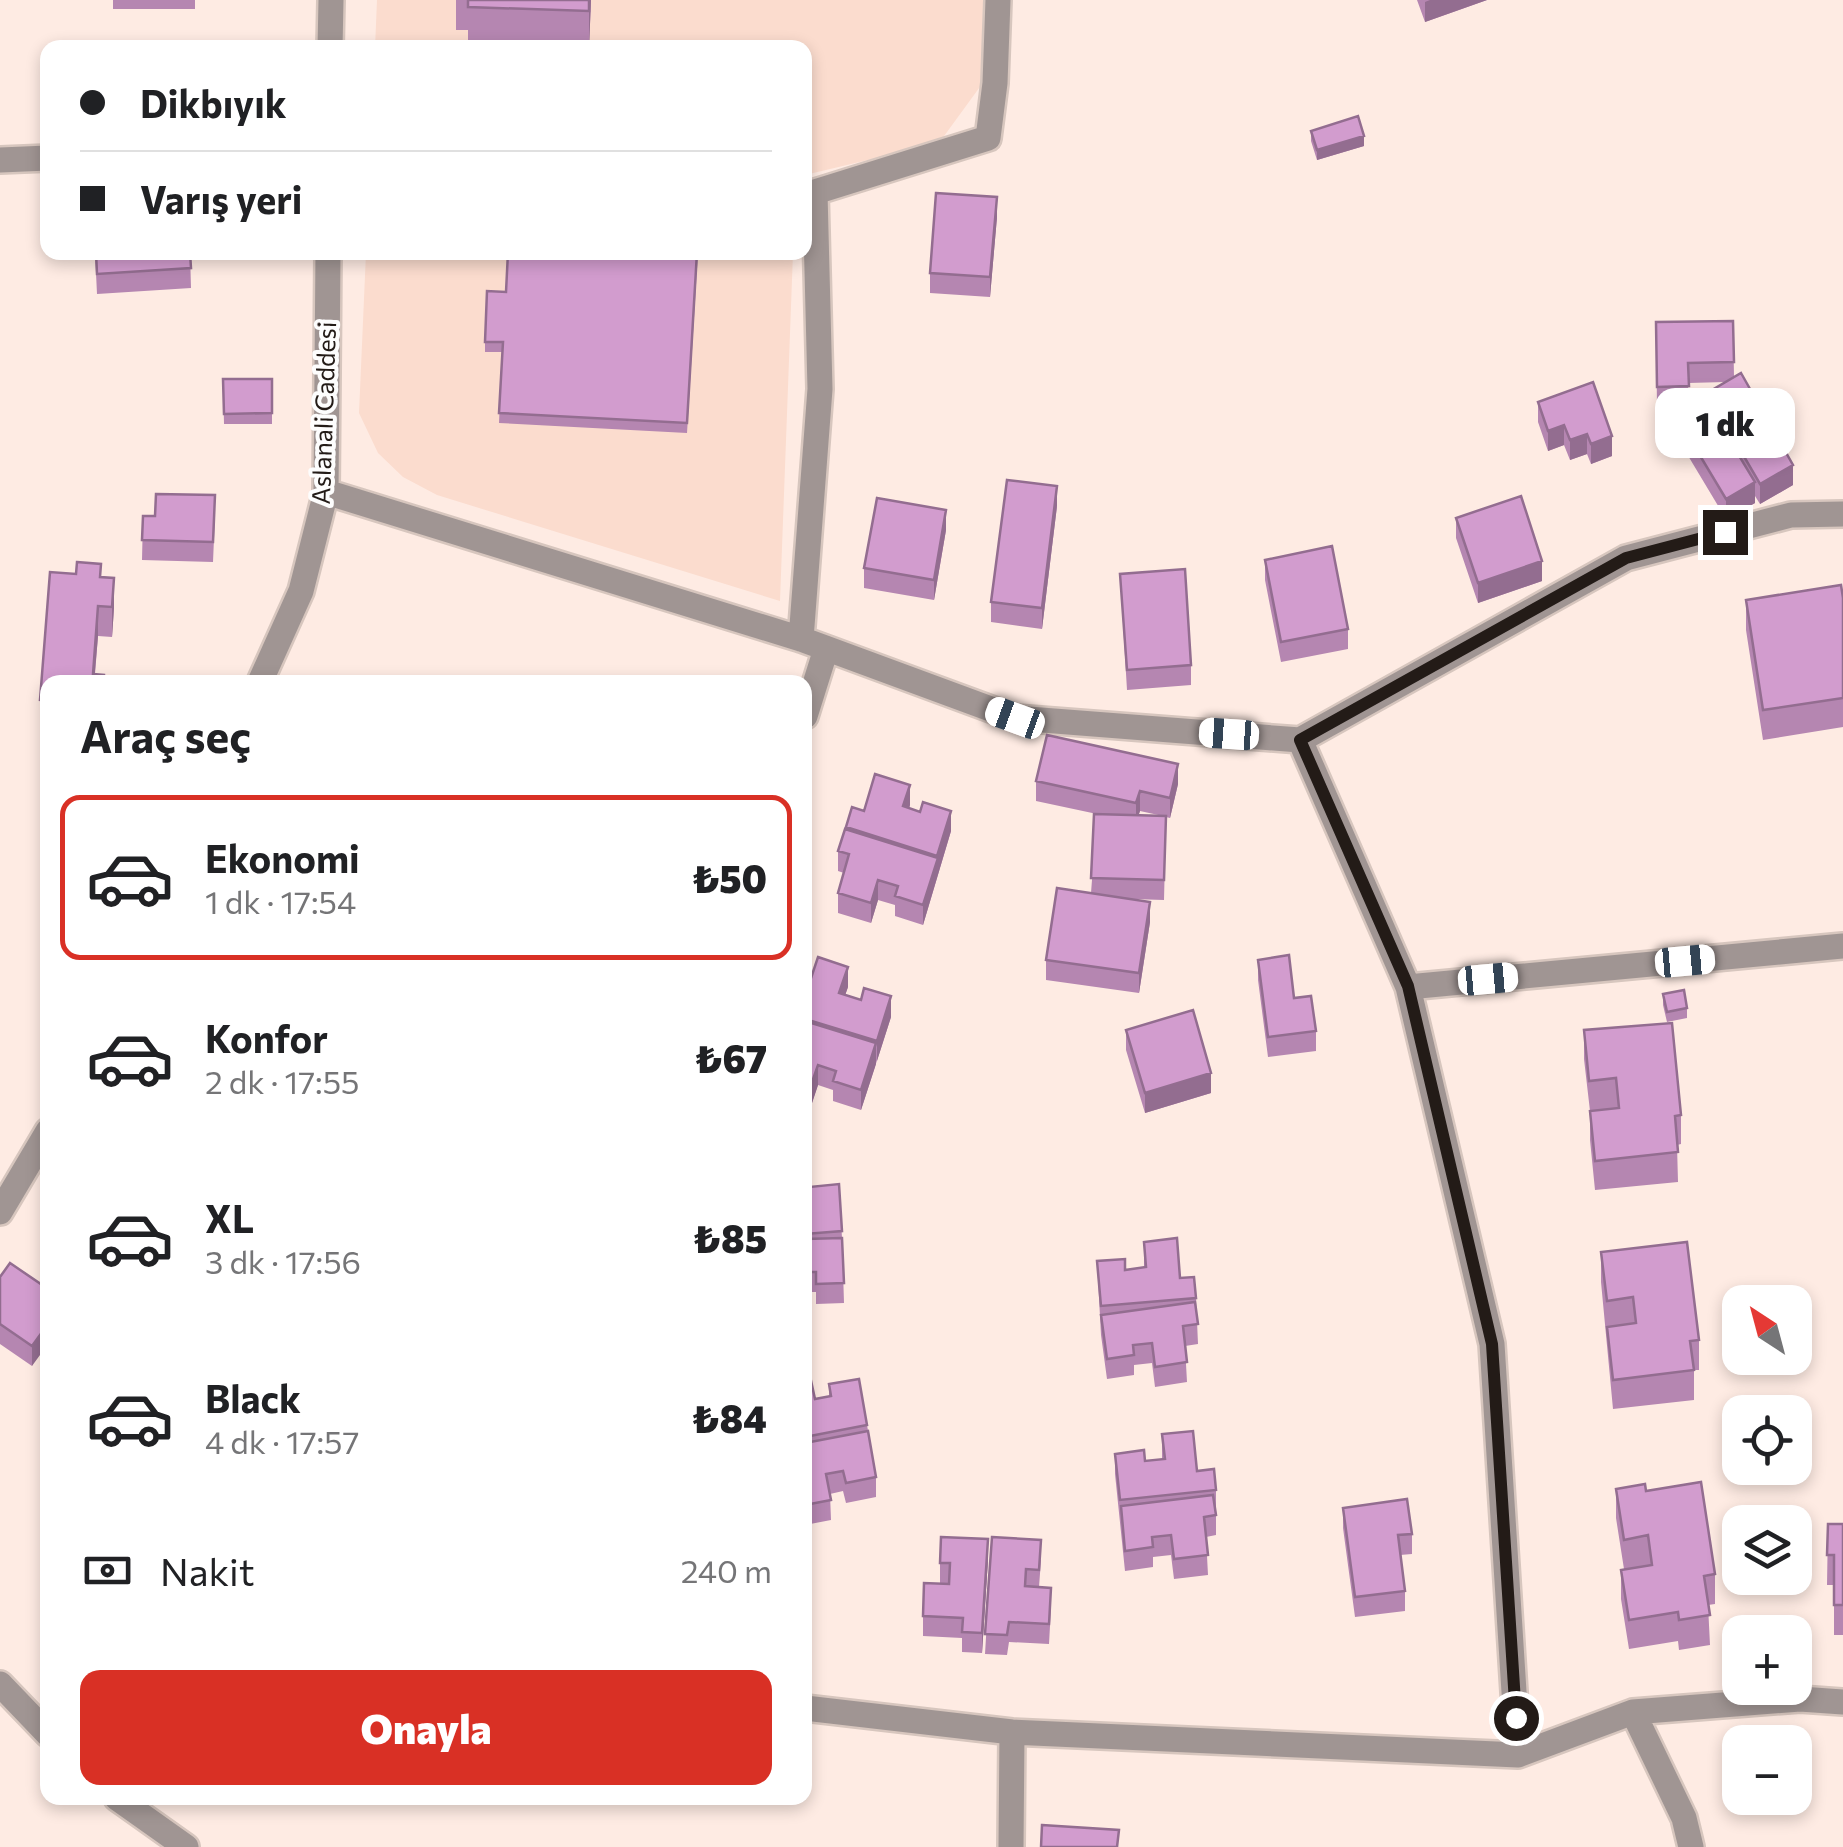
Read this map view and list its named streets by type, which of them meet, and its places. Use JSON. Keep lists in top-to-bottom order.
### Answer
{
  "streets": {
    "street": ["Aslanali Caddesi"]
  },
  "north": "top left",
  "page": {
    "banner": ["Dikbıyık", "Varış yeri"],
    "bubble": "1 dk",
    "heading": "Araç seç",
    "list": [
      {
        "name": "Ekonomi",
        "note": "1 dk · 17:54",
        "value": "₺50"
      },
      {
        "name": "Konfor",
        "note": "2 dk · 17:55",
        "value": "₺67"
      },
      {
        "name": "XL",
        "note": "3 dk · 17:56",
        "value": "₺85"
      },
      {
        "name": "Black",
        "note": "4 dk · 17:57",
        "value": "₺84"
      }
    ],
    "map_buttons": ["+", "−"],
    "pay": ["Nakit", "240 m"],
    "buttons": "Onayla"
  }
}
